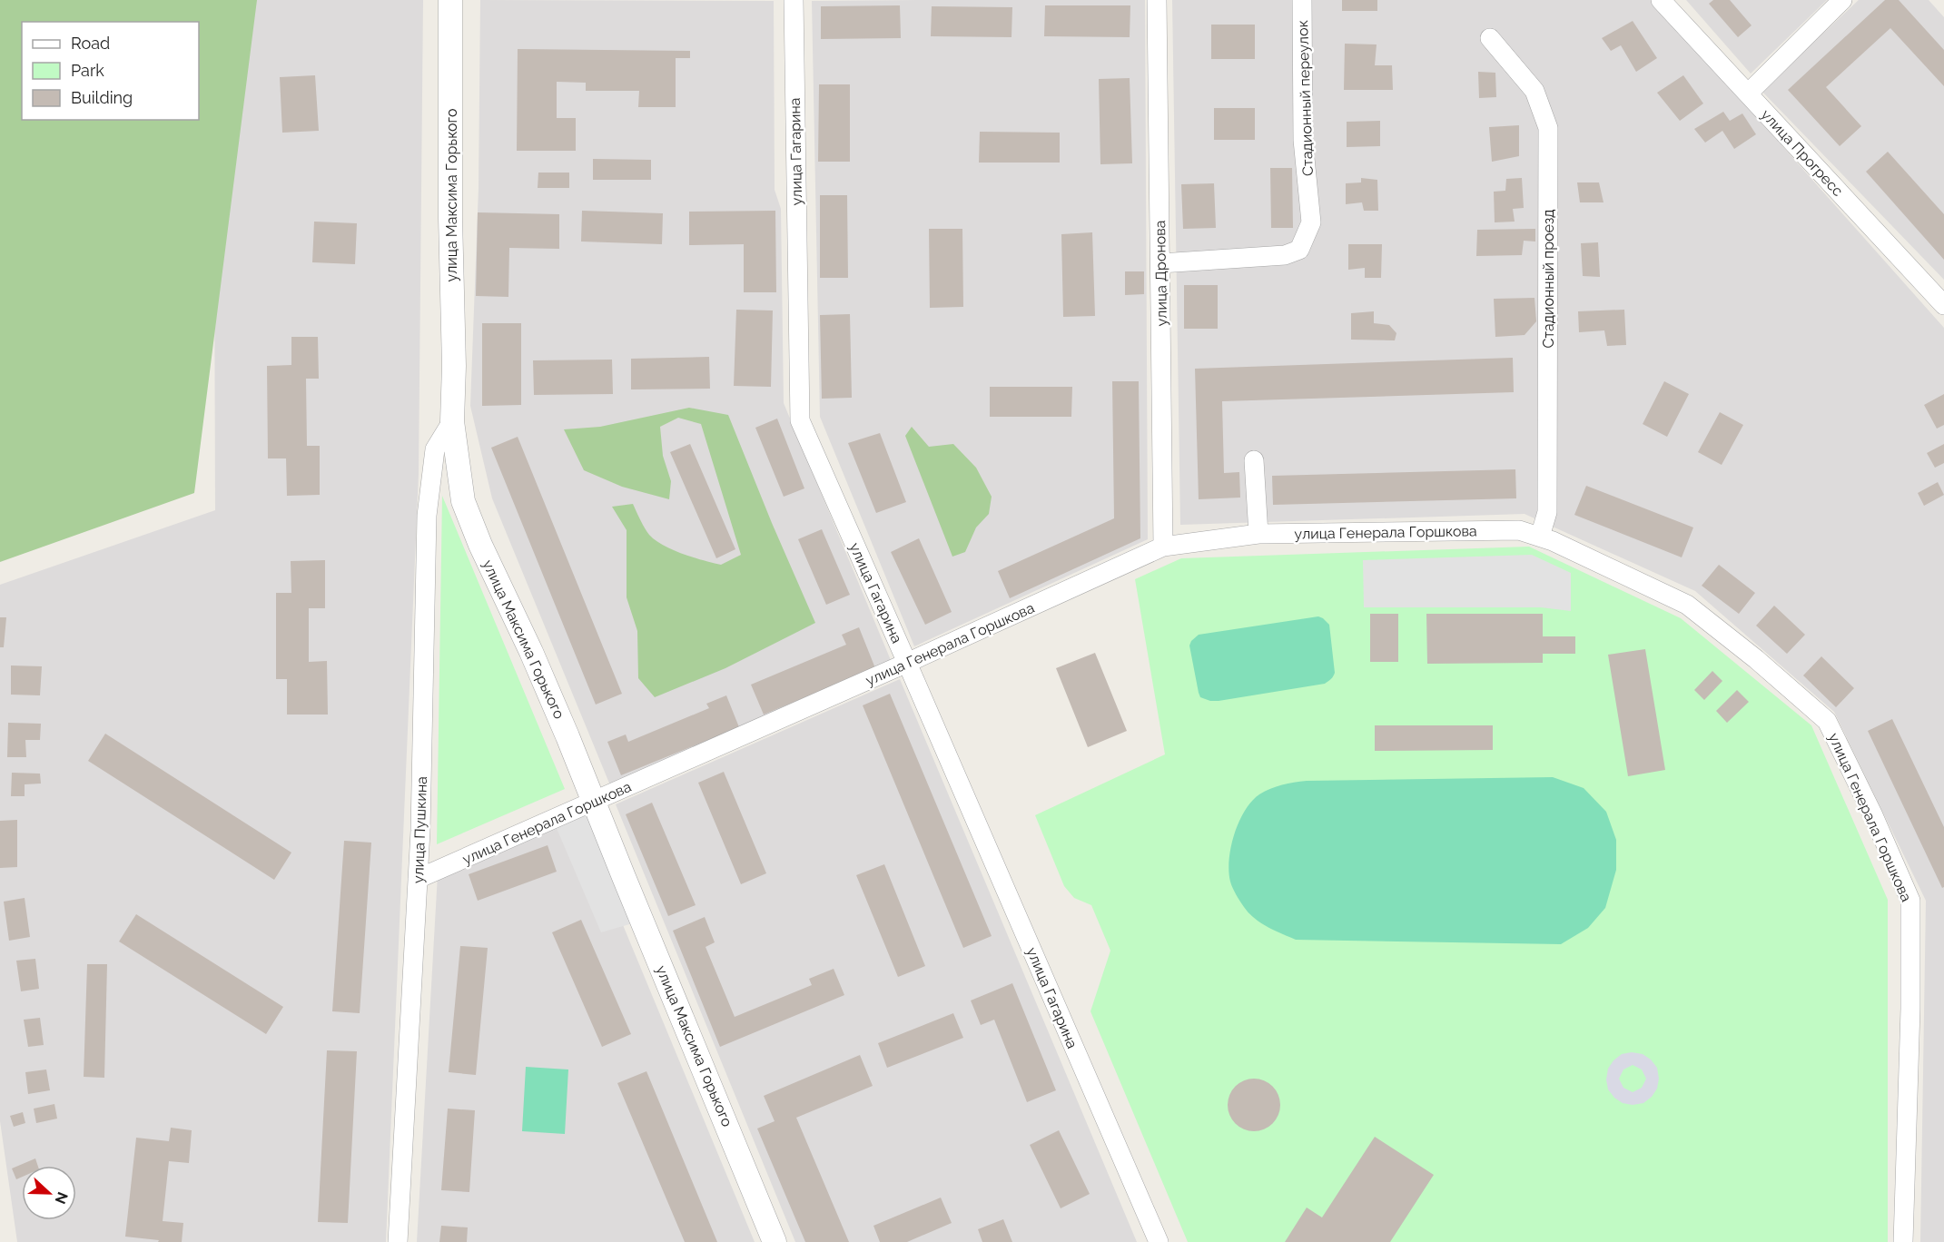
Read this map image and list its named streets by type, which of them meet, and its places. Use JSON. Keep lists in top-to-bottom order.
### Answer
{
  "streets": {
    "street": [
      "Стадионный переулок",
      "улица Гагарина",
      "улица Прогресс",
      "улица Максима Горького",
      "улица Дронова",
      "Стадионный проезд",
      "улица Генерала Горшкова",
      "улица Пушкина"
    ]
  },
  "crossings": [
    ["Стадионный переулок", "улица Дронова"],
    ["улица Гагарина", "улица Генерала Горшкова"],
    ["улица Максима Горького", "улица Генерала Горшкова"],
    ["улица Максима Горького", "улица Пушкина"],
    ["улица Дронова", "улица Генерала Горшкова"],
    ["Стадионный проезд", "улица Генерала Горшкова"],
    ["улица Генерала Горшкова", "улица Пушкина"]
  ],
  "legend": ["Road", "Park", "Building"],
  "north": "right"
}
